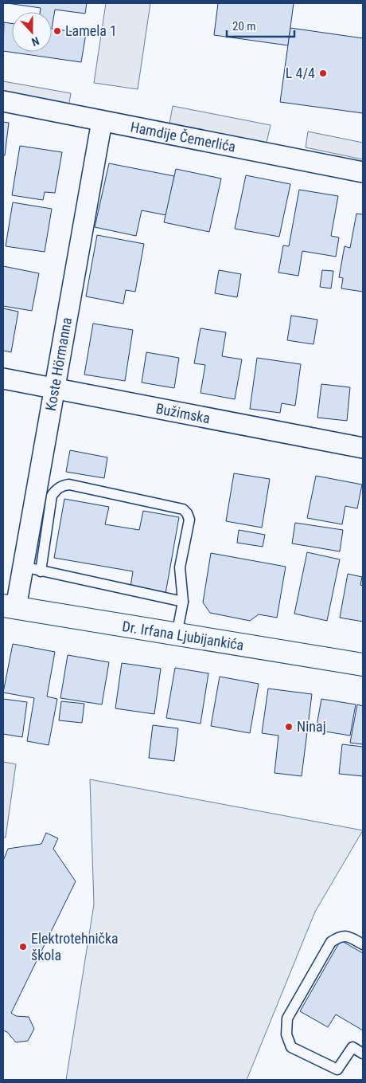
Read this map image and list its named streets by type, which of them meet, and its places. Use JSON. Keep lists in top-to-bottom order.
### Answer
{
  "streets": {
    "main road": ["Dr. Irfana Ljubijankića"],
    "street": ["Hamdije Čemerlića", "Koste Hörmanna", "Bužimska"]
  },
  "crossings": [
    ["Hamdije Čemerlića", "Koste Hörmanna"],
    ["Koste Hörmanna", "Bužimska"],
    ["Koste Hörmanna", "Dr. Irfana Ljubijankića"]
  ],
  "places": [
    "Lamela 1",
    "L 4/4",
    "Ninaj",
    "Elektrotehnička škola"
  ],
  "scale_bar": "20 m",
  "north": "bottom"
}
